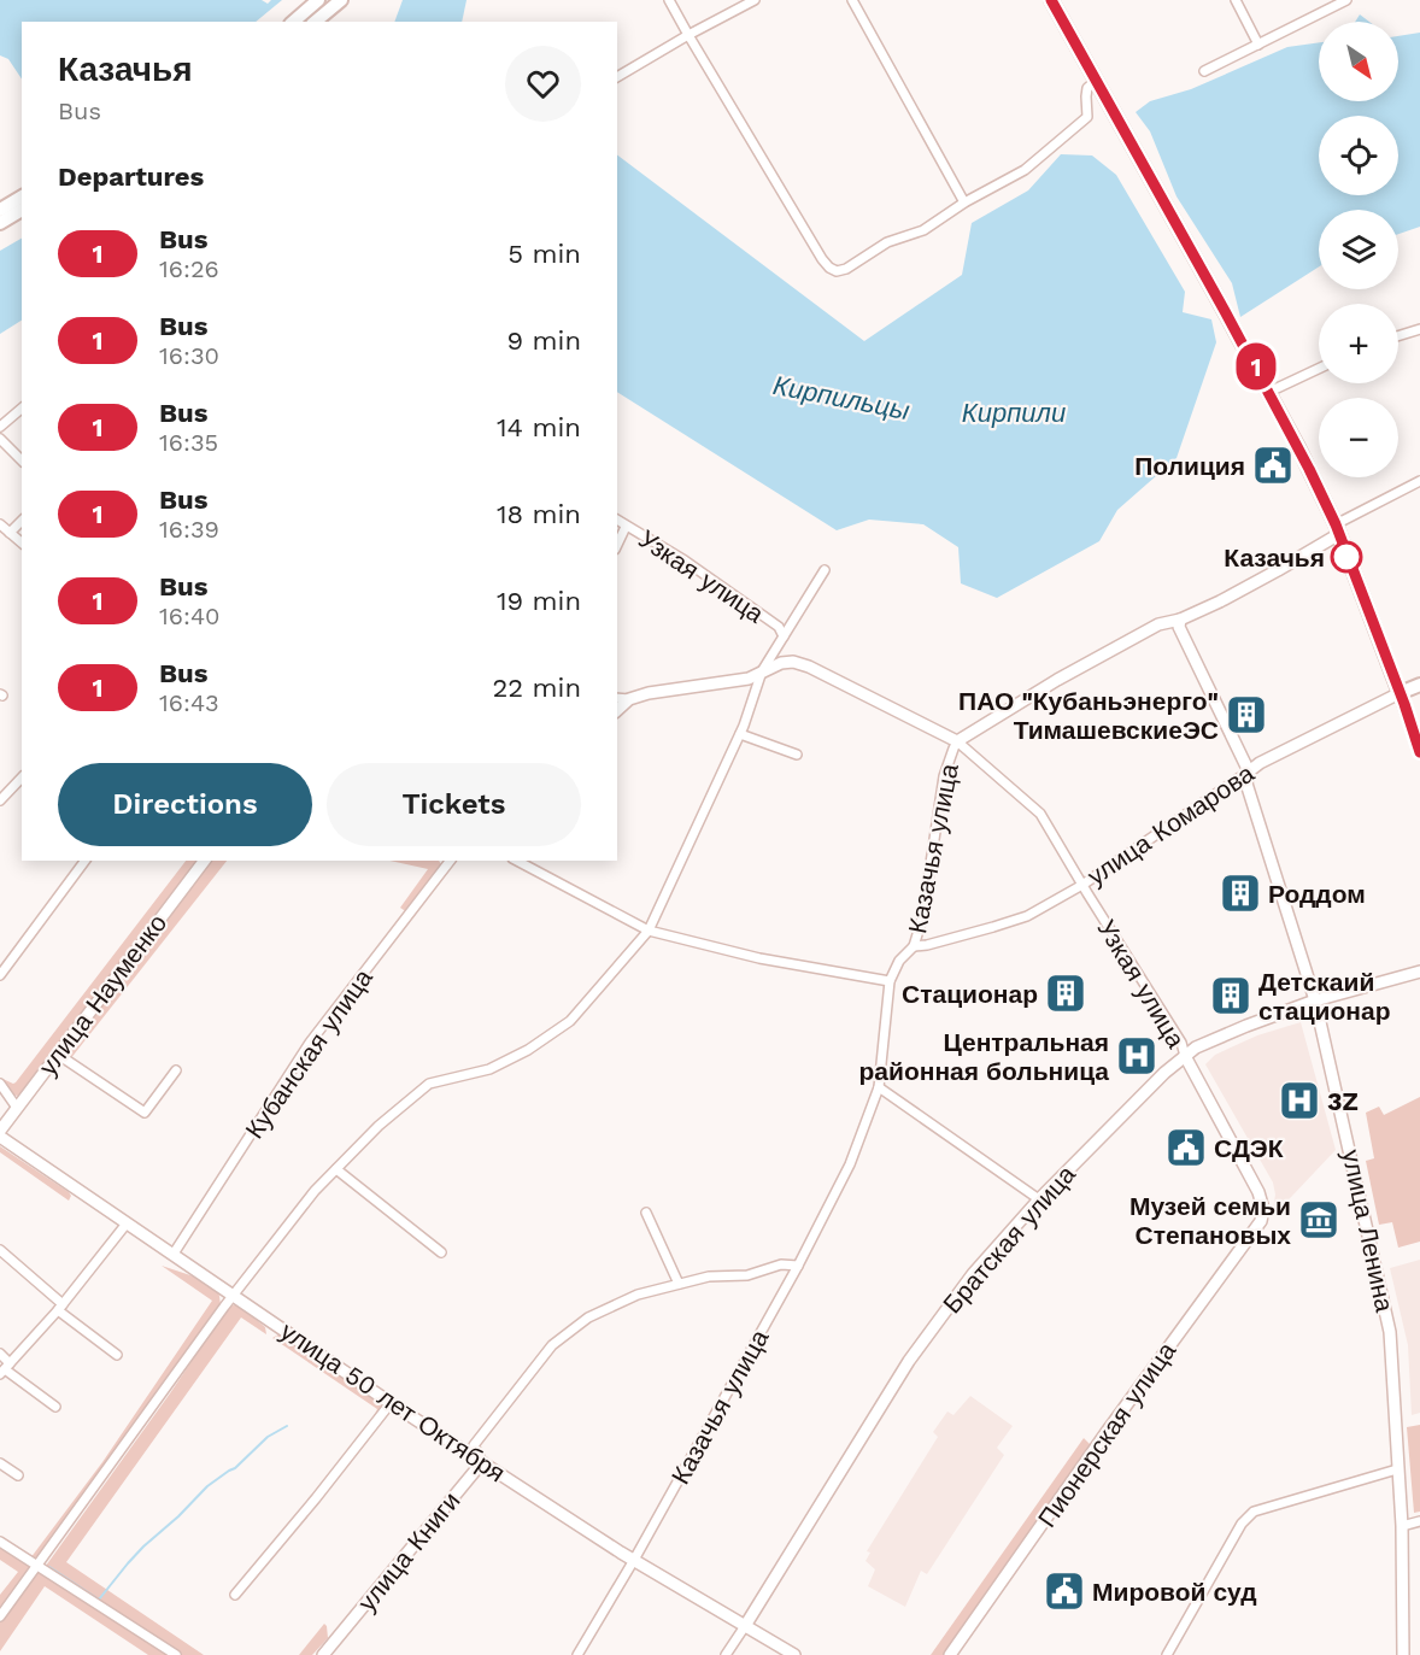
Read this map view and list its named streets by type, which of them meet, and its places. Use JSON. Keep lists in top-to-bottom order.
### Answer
{
  "streets": {
    "main road": [
      "Узкая улица",
      "улица Комарова",
      "Казачья улица",
      "улица Науменко",
      "улица Ленина",
      "Братская улица",
      "улица 50 лет Октября",
      "Пионерская улица",
      "улица Книги"
    ],
    "street": ["Кубанская улица"]
  },
  "crossings": [
    ["Узкая улица", "улица Комарова"],
    ["Узкая улица", "Казачья улица"],
    ["Узкая улица", "Братская улица"],
    ["Узкая улица", "Пионерская улица"],
    ["улица Комарова", "Казачья улица"],
    ["улица Комарова", "улица Ленина"],
    ["Казачья улица", "улица Ленина"],
    ["Казачья улица", "улица 50 лет Октября"],
    ["Кубанская улица", "улица 50 лет Октября"],
    ["улица Ленина", "Братская улица"],
    ["Братская улица", "улица 50 лет Октября"],
    ["улица 50 лет Октября", "улица Книги"]
  ],
  "water": ["Кирпильцы", "Кирпили"],
  "places": {
    "public building": ["Полиция", "СДЭК", "Мировой суд"],
    "other": ["Казачья"],
    "building": [
      "ПАО \"Кубаньэнерго\" ТимашевскиеЭС",
      "Роддом",
      "Стационар",
      "Детскаий стационар"
    ],
    "hospital": ["Центральная районная больница", "3Z"],
    "museum": ["Музей семьи Степановых"]
  },
  "lines": ["bus line 1"],
  "north": "bottom right",
  "page": {
    "on_map": "1",
    "map_buttons": ["+", "−"],
    "heading": [
      ["Казачья", "Bus"],
      "Departures"
    ],
    "list": [
      {
        "mark": "1",
        "name": "Bus",
        "note": "16:26",
        "value": "5 min"
      },
      {
        "mark": "1",
        "name": "Bus",
        "note": "16:30",
        "value": "9 min"
      },
      {
        "mark": "1",
        "name": "Bus",
        "note": "16:35",
        "value": "14 min"
      },
      {
        "mark": "1",
        "name": "Bus",
        "note": "16:39",
        "value": "18 min"
      },
      {
        "mark": "1",
        "name": "Bus",
        "note": "16:40",
        "value": "19 min"
      },
      {
        "mark": "1",
        "name": "Bus",
        "note": "16:43",
        "value": "22 min"
      }
    ],
    "buttons": ["Directions", "Tickets"]
  }
}
